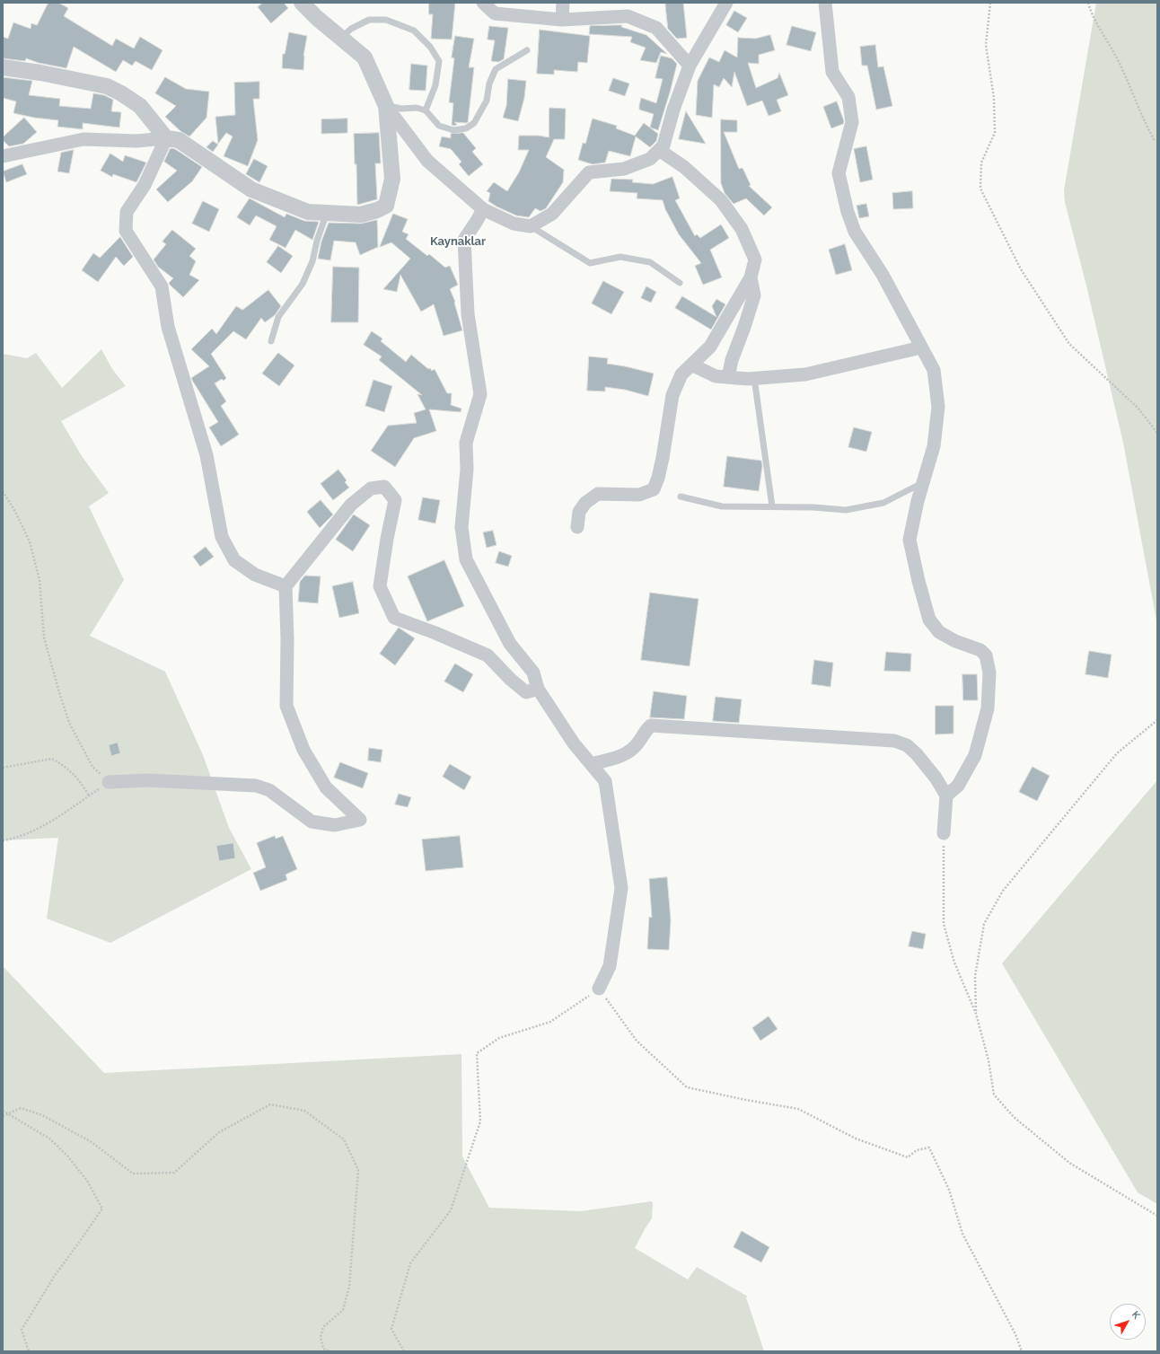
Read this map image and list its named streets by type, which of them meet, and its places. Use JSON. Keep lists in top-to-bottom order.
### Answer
{
  "districts": ["Kaynaklar"],
  "north": "top right"
}
